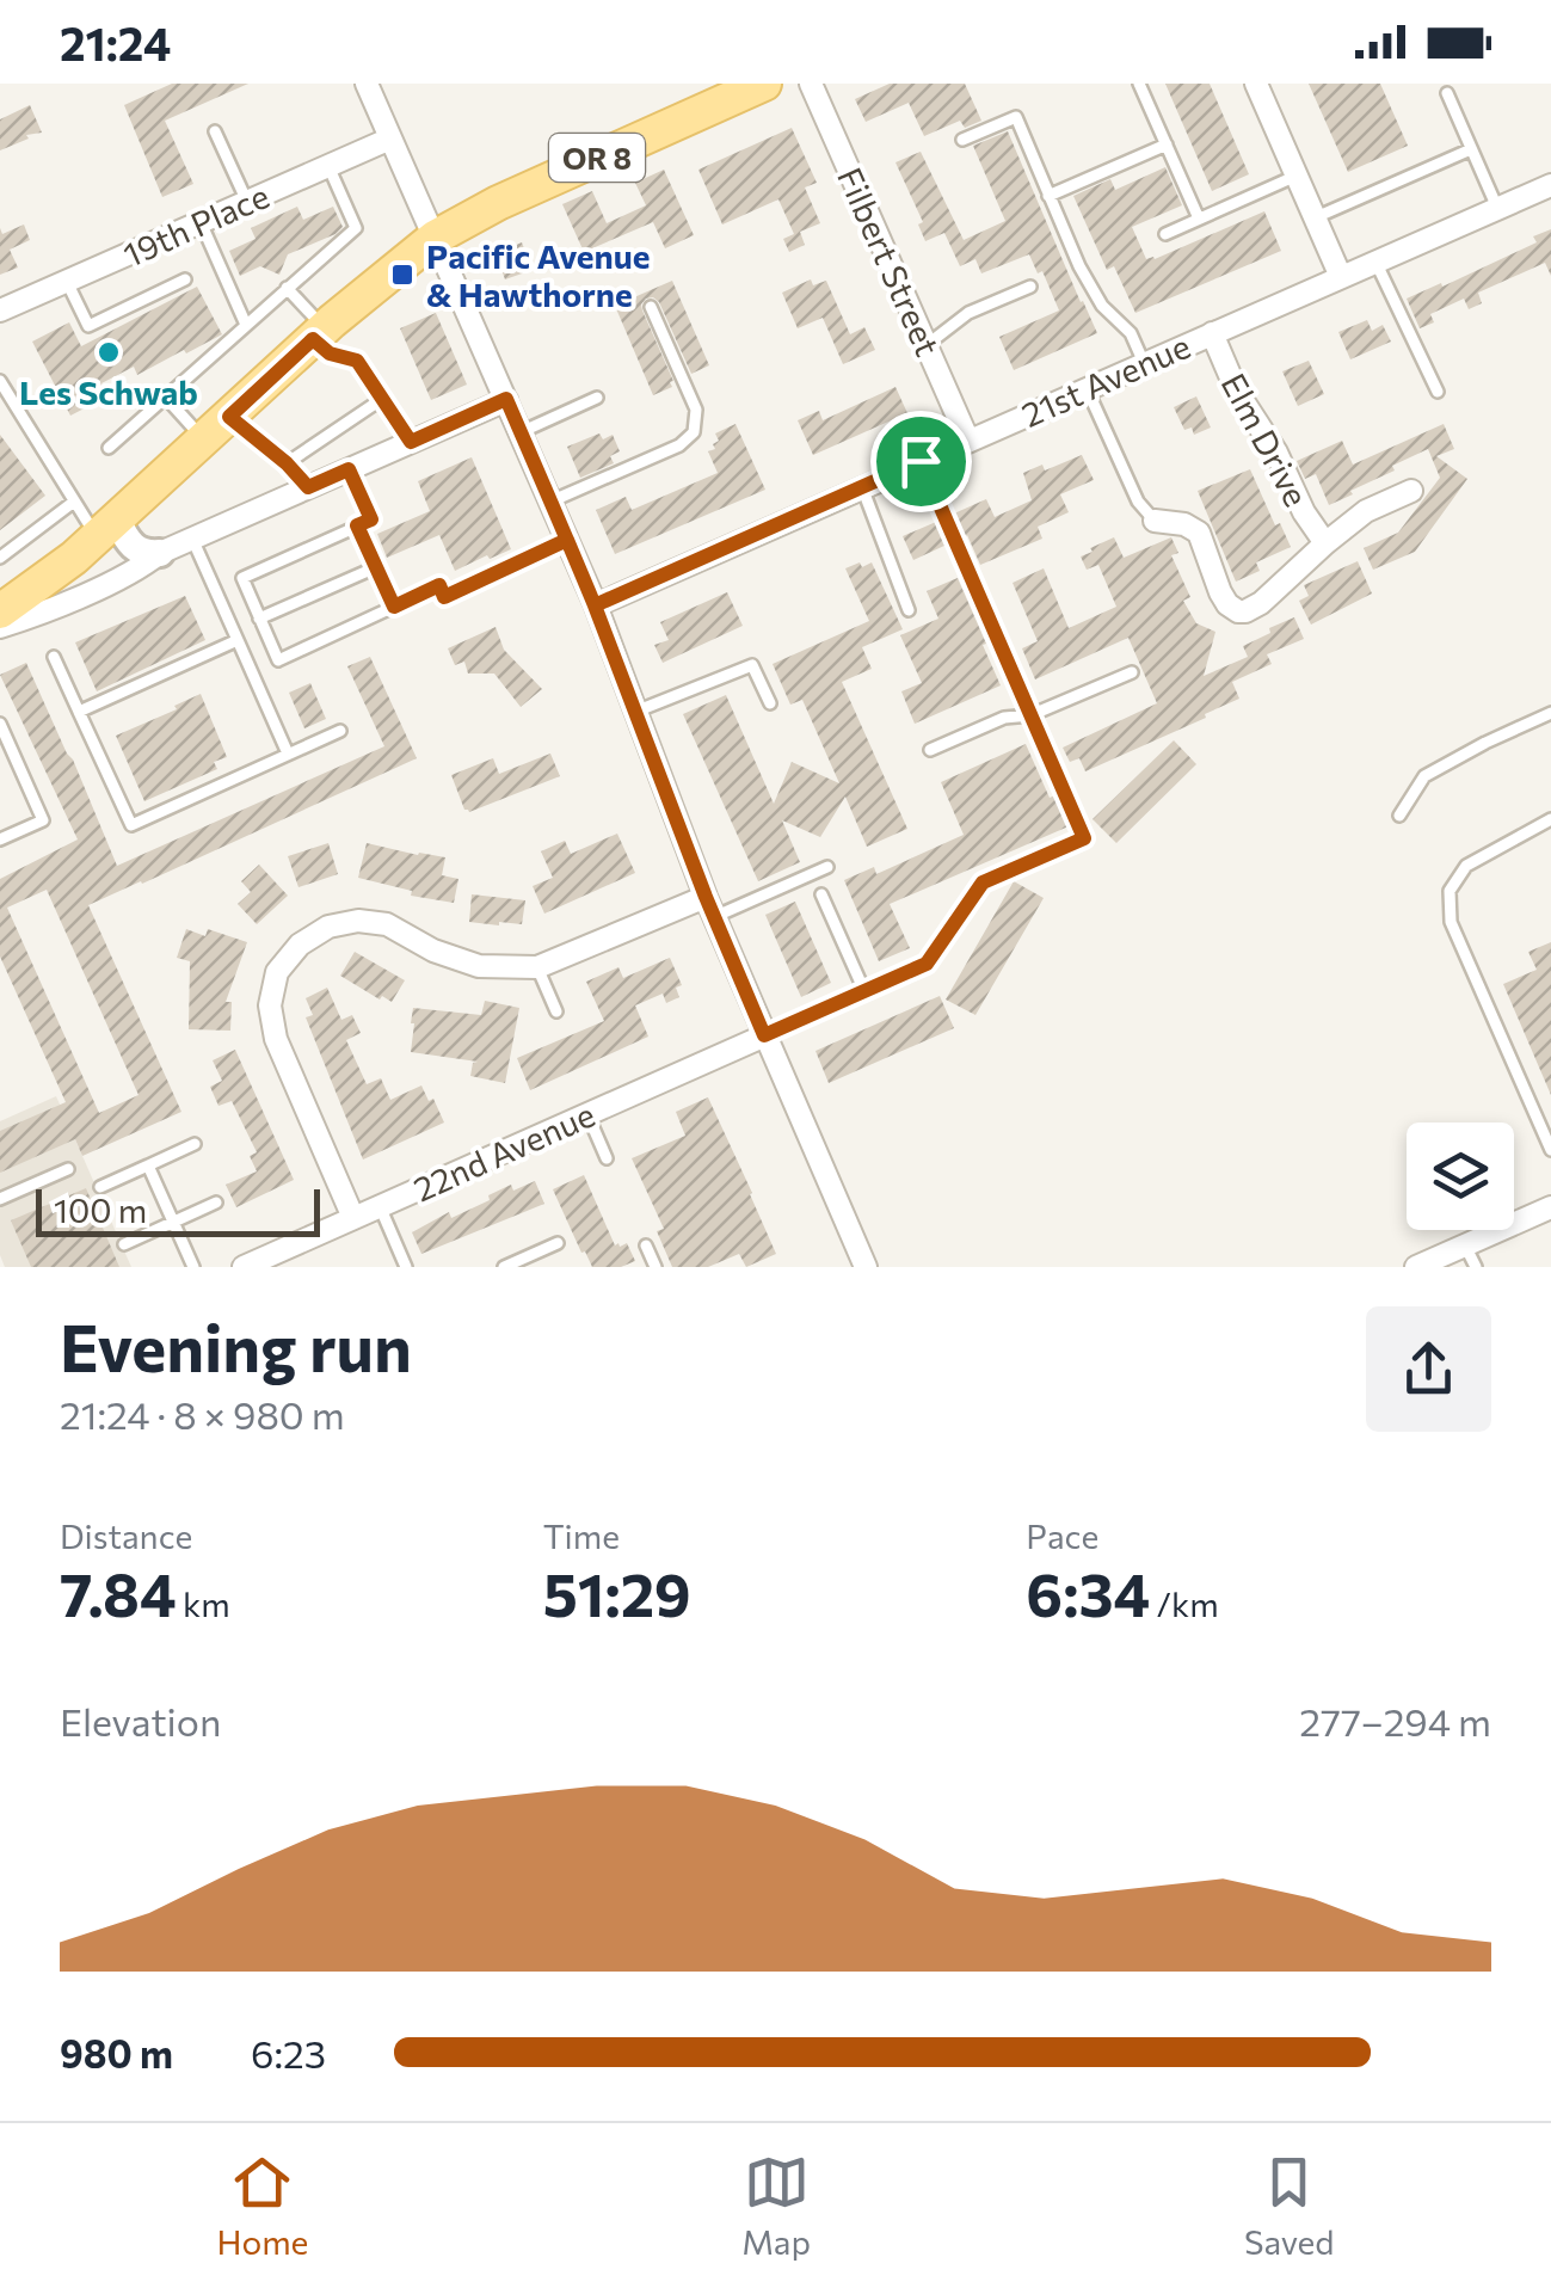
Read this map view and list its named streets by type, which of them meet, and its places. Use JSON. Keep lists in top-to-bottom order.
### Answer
{
  "streets": {
    "main road": ["OR 8"],
    "street": [
      "19th Place",
      "Filbert Street",
      "21st Avenue",
      "Elm Drive",
      "22nd Avenue"
    ]
  },
  "crossings": [
    ["Filbert Street", "21st Avenue"],
    ["21st Avenue", "Elm Drive"]
  ],
  "places": {
    "transit": ["Pacific Avenue & Hawthorne"],
    "other": ["Les Schwab"]
  },
  "scale_bar": "100 m",
  "page": {
    "status": "21:24",
    "scale": "100 m",
    "heading": ["Evening run", "21:24 · 8 × 980 m"],
    "stats": [
      ["Distance", "7.84 km"],
      ["Time", "51:29"],
      ["Pace", "6:34 /km"]
    ],
    "chart": ["Elevation", "277–294 m"],
    "list": [
      {
        "name": "980 m",
        "note": "6:23"
      }
    ],
    "tabs": ["Home", "Map", "Saved"]
  }
}
